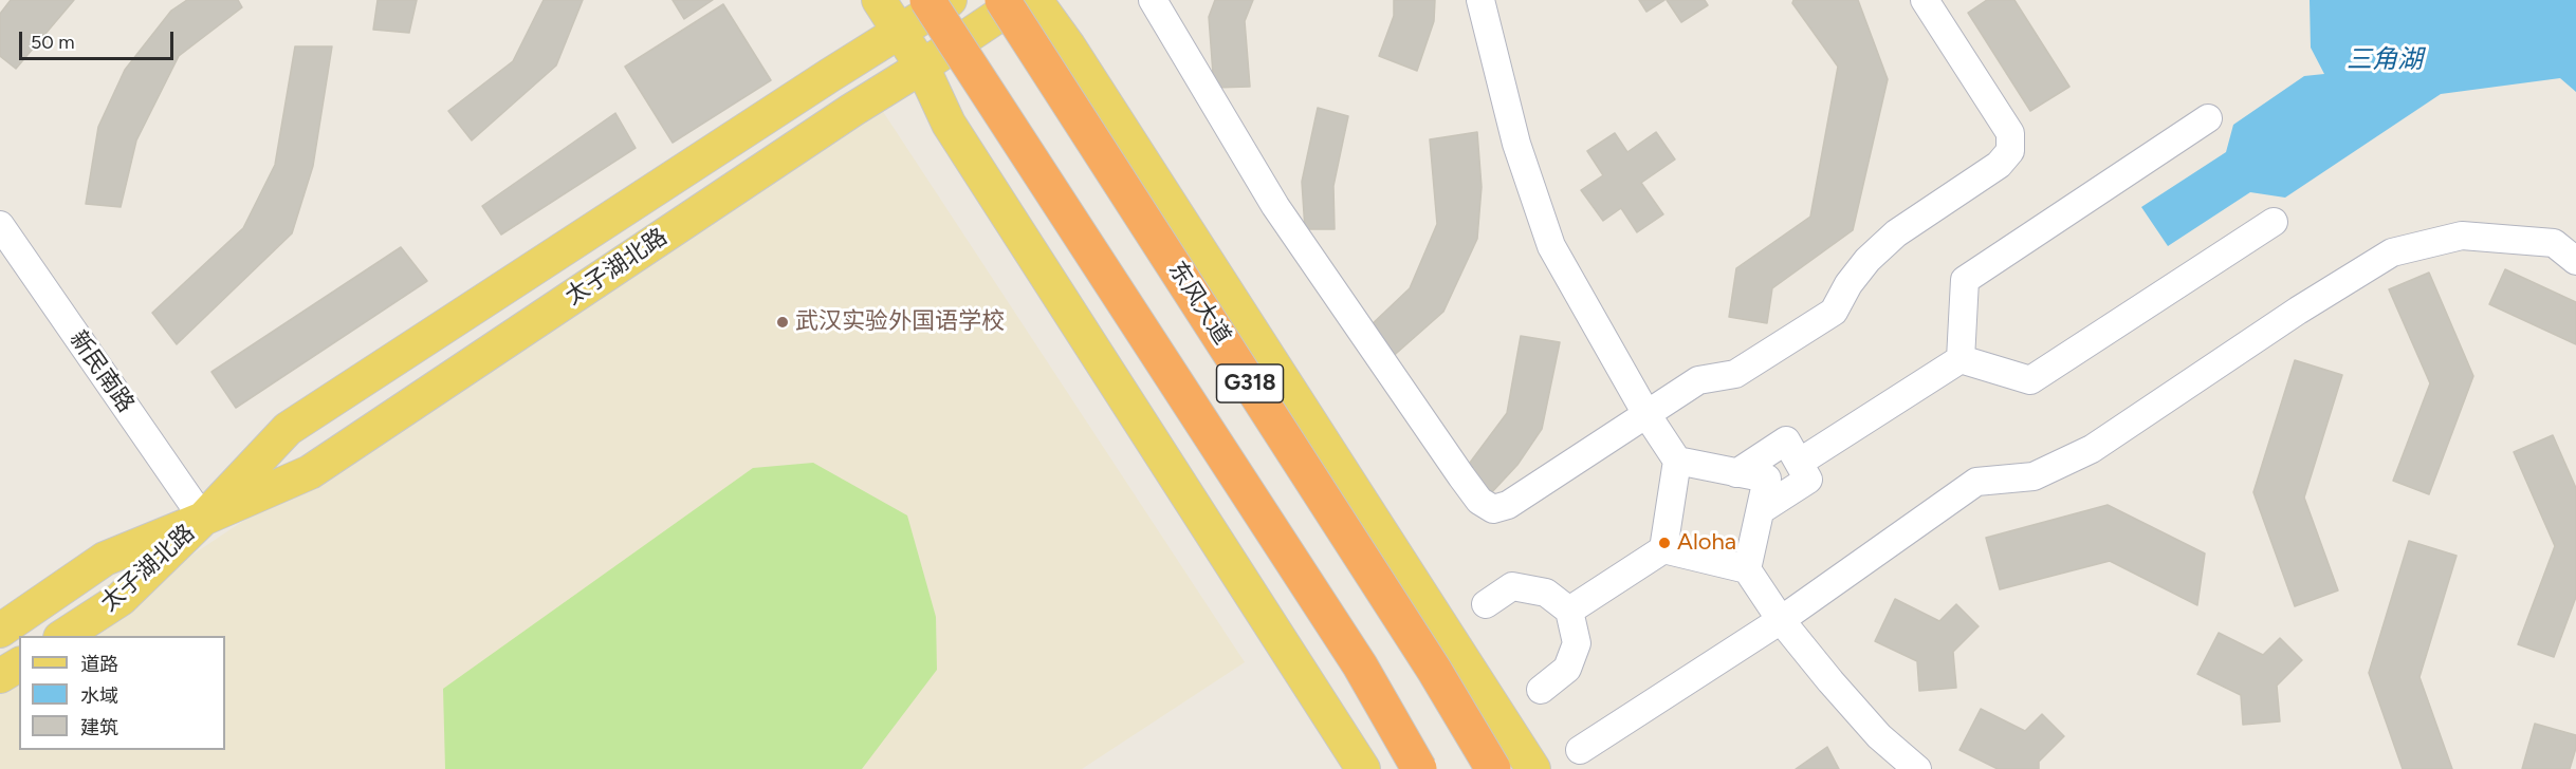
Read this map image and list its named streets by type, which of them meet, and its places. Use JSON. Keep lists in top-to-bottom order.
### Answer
{
  "streets": {
    "highway": ["东风大道", "G318"],
    "main road": ["太子湖北路"],
    "street": ["新民南路"]
  },
  "crossings": [
    ["太子湖北路", "新民南路"]
  ],
  "water": ["三角湖"],
  "places": ["武汉实验外国语学校", "Aloha"],
  "legend": ["道路", "水域", "建筑"],
  "scale_bar": "50 m"
}
